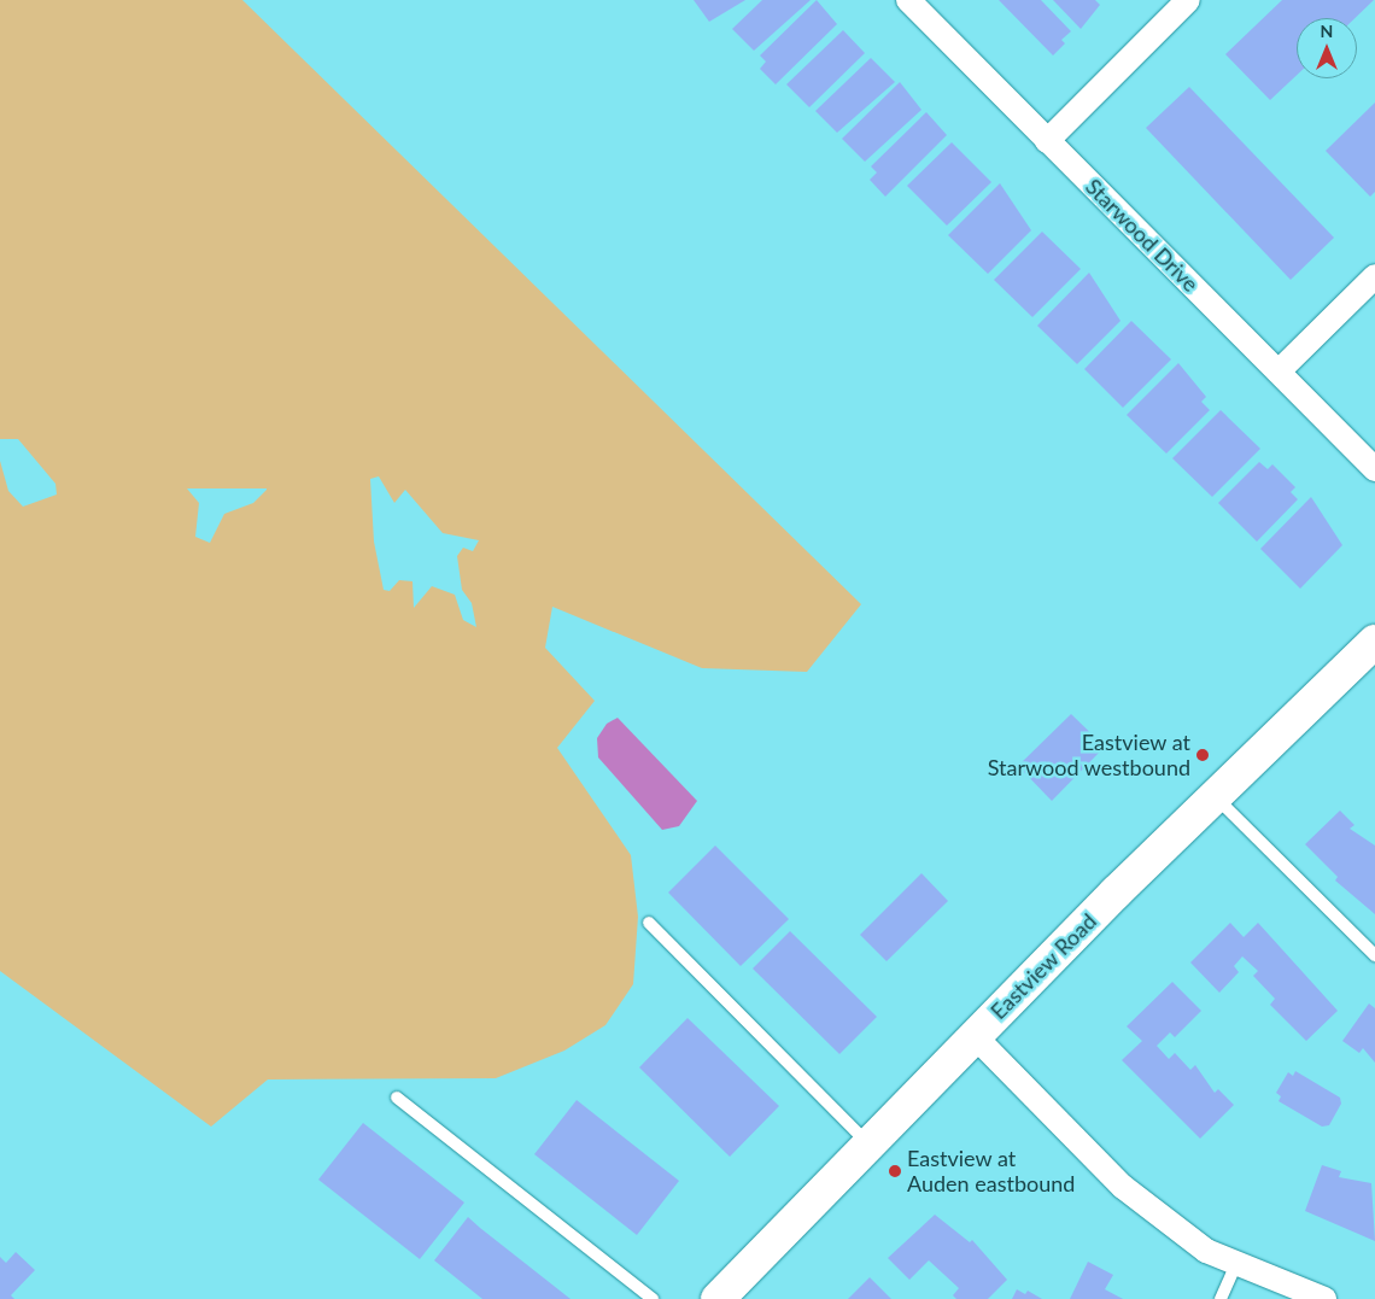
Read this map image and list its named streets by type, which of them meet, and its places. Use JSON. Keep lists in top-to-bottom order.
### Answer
{
  "streets": {
    "main road": ["Eastview Road"],
    "street": ["Starwood Drive"]
  },
  "places": ["Eastview at Starwood westbound", "Eastview at Auden eastbound"],
  "north": "top"
}
